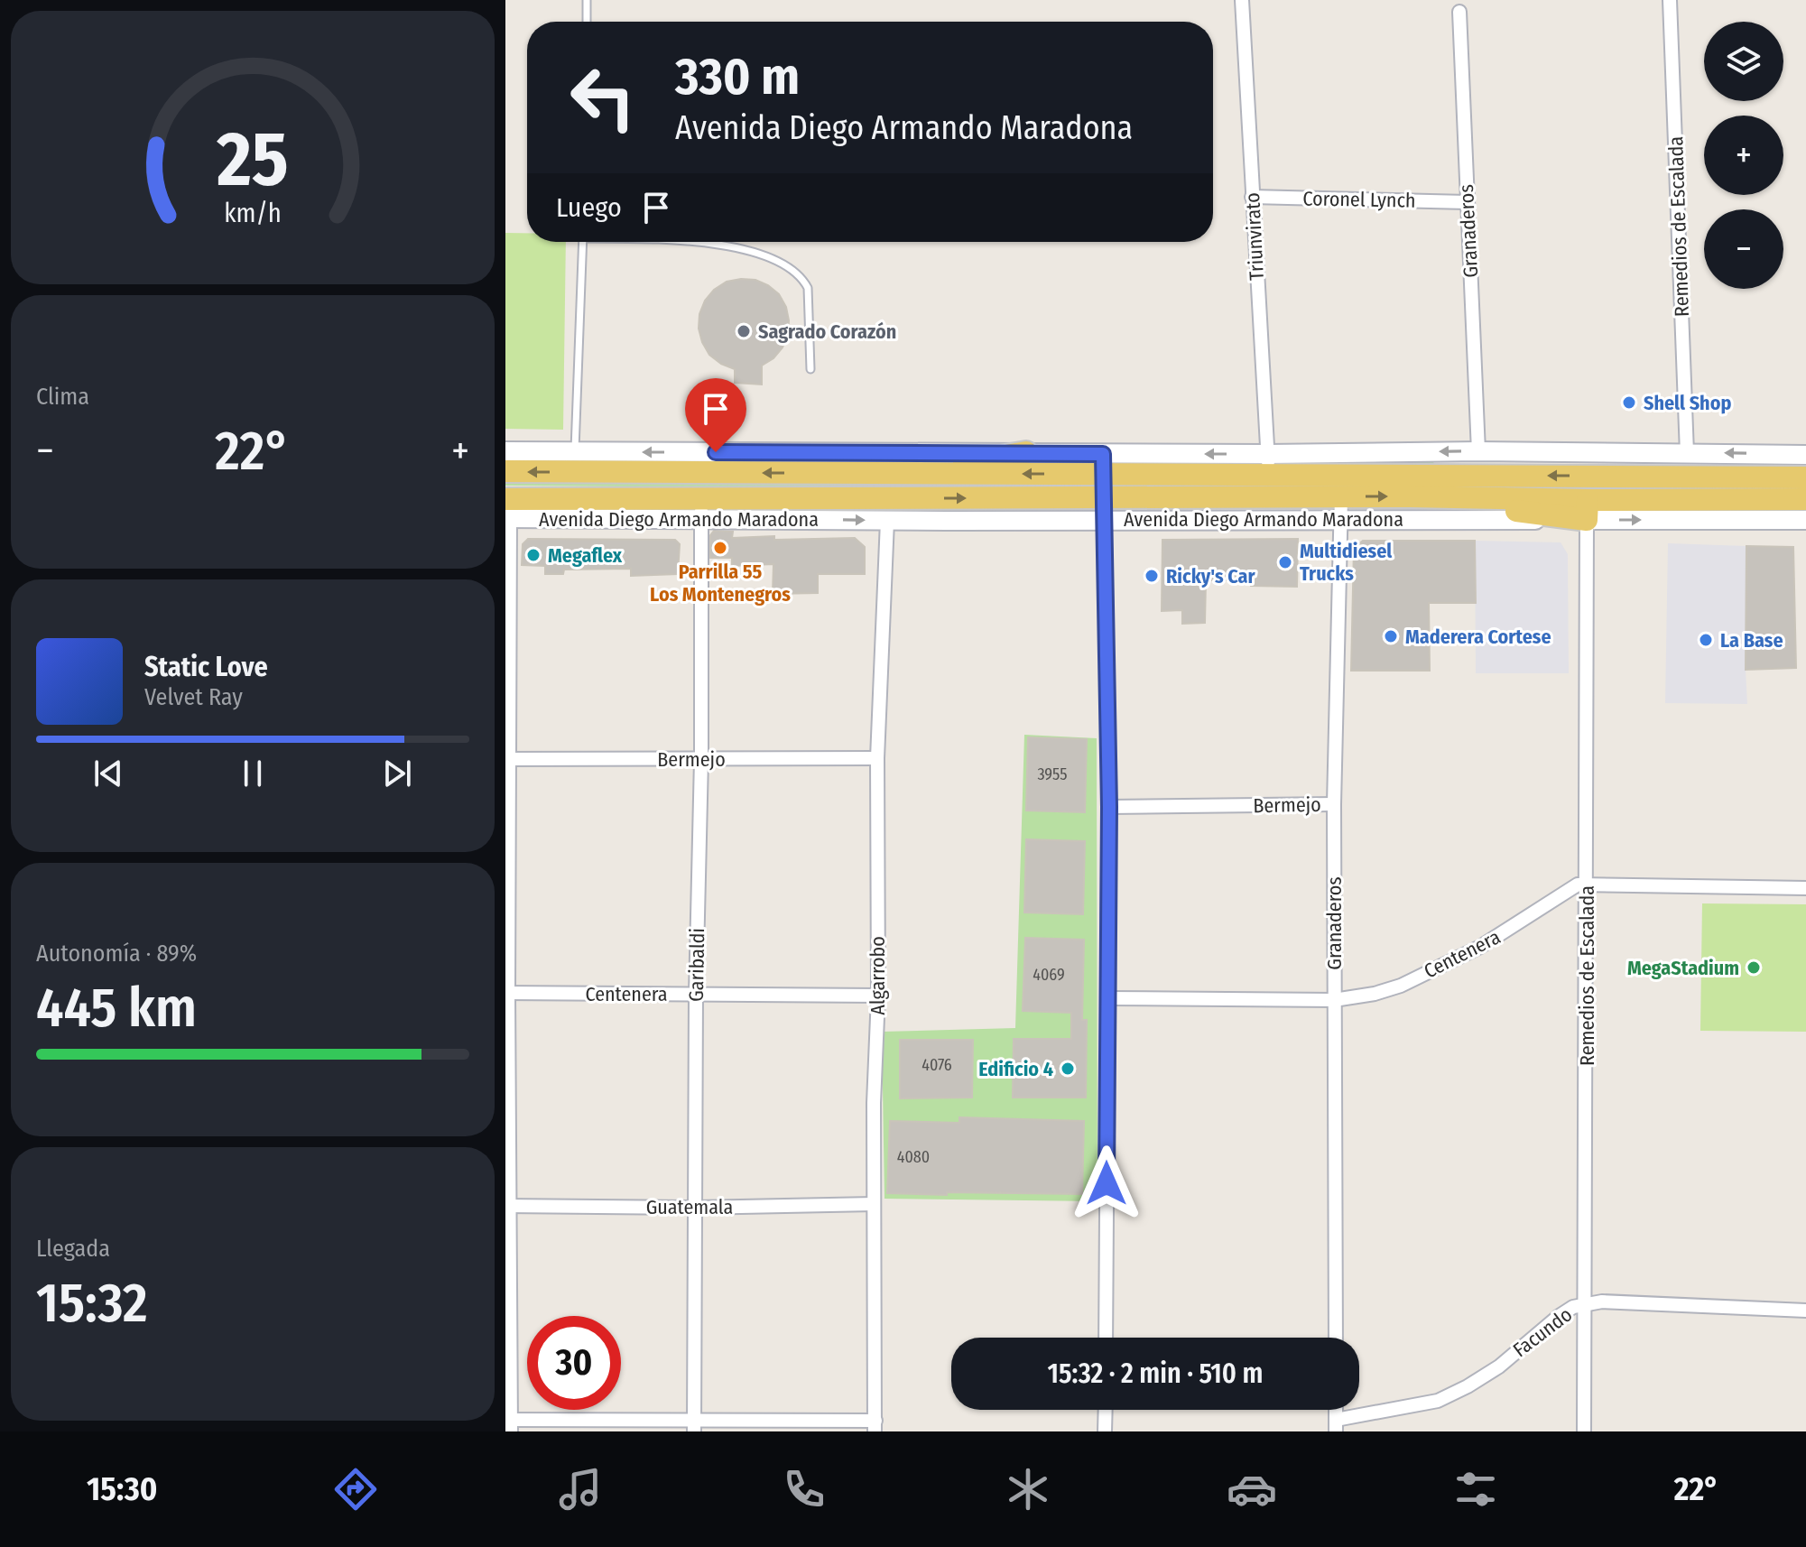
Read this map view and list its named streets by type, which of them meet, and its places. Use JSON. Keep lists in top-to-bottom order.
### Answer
{
  "streets": {
    "main road": ["Avenida Diego Armando Maradona"],
    "street": [
      "Coronel Lynch",
      "Remedios de Escalada",
      "Granaderos",
      "Triunvirato",
      "Bermejo",
      "Centenera",
      "Garibaldi",
      "Algarrobo",
      "Guatemala",
      "Facundo"
    ]
  },
  "crossings": [
    ["Coronel Lynch", "Granaderos"],
    ["Coronel Lynch", "Triunvirato"],
    ["Remedios de Escalada", "Avenida Diego Armando Maradona"],
    ["Remedios de Escalada", "Centenera"],
    ["Remedios de Escalada", "Facundo"],
    ["Granaderos", "Avenida Diego Armando Maradona"],
    ["Granaderos", "Bermejo"],
    ["Granaderos", "Centenera"],
    ["Avenida Diego Armando Maradona", "Garibaldi"],
    ["Avenida Diego Armando Maradona", "Algarrobo"],
    ["Bermejo", "Garibaldi"],
    ["Bermejo", "Algarrobo"],
    ["Centenera", "Garibaldi"],
    ["Centenera", "Algarrobo"],
    ["Garibaldi", "Guatemala"],
    ["Algarrobo", "Guatemala"]
  ],
  "places": [
    "Sagrado Corazón",
    "Shell Shop",
    "Parrilla 55 Los Montenegros",
    "Megaflex",
    "Multidiesel Trucks",
    "Ricky's Car",
    "Maderera Cortese",
    "La Base",
    "MegaStadium",
    "Edificio 4"
  ],
  "house_numbers": [
    "3955",
    "4069",
    "4076",
    "4080"
  ],
  "page": {
    "map_buttons": ["+", "−"],
    "turn": ["330 m", "Avenida Diego Armando Maradona"],
    "then": "Luego",
    "tile": [
      "Clima",
      ["Autonomía · 89%", "445 km"],
      ["Llegada", "15:32"]
    ],
    "heat": ["−", "22°", "+"],
    "song": ["Static Love", "Velvet Ray"],
    "limit": "30",
    "trip": "15:32 · 2 min · 510 m",
    "tabs": ["15:30", "22°"],
    "gauge": ["25", "km/h"]
  }
}
